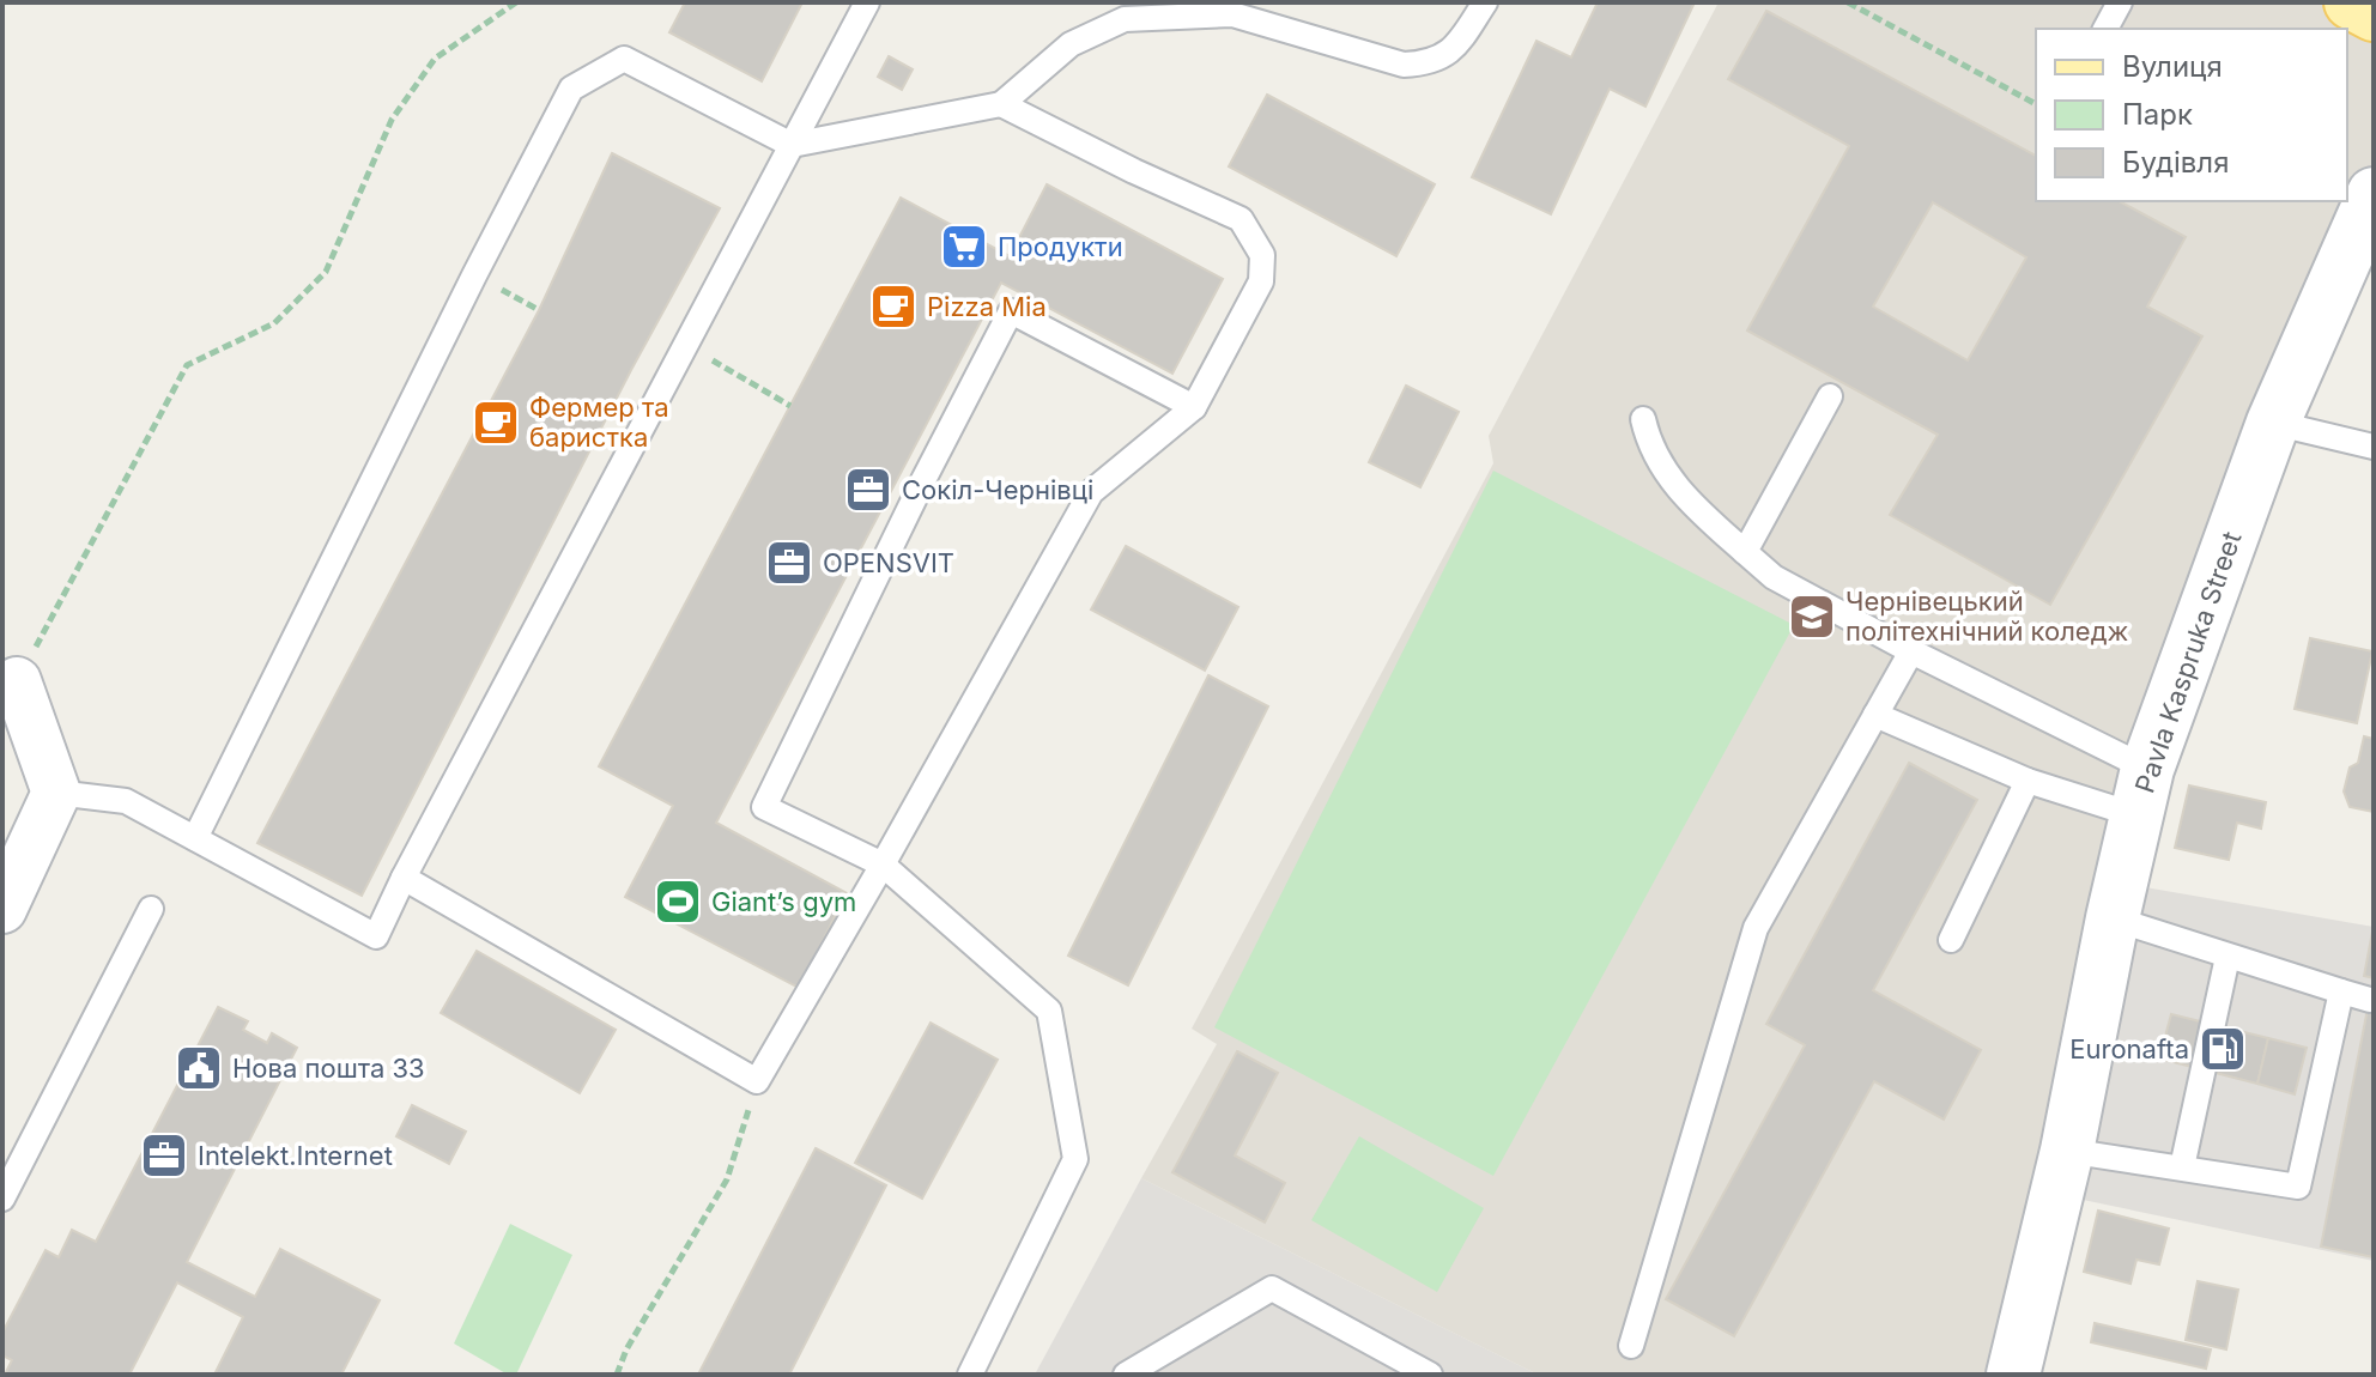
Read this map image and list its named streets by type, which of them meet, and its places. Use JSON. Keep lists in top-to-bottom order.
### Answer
{
  "streets": {
    "street": ["Pavla Kaspruka Street"]
  },
  "places": {
    "supermarket": ["Продукти"],
    "cafe": ["Pizza Mia", "Фермер та баристка"],
    "office": ["Сокіл-Чернівці", "OPENSVIT", "Intelekt.Internet"],
    "school or university": ["Чернівецький політехнічний коледж"],
    "sports": ["Giant’s gym"],
    "fuel station": ["Euronafta"],
    "public building": ["Нова пошта 33"]
  },
  "legend": ["Вулиця", "Парк", "Будівля"]
}
